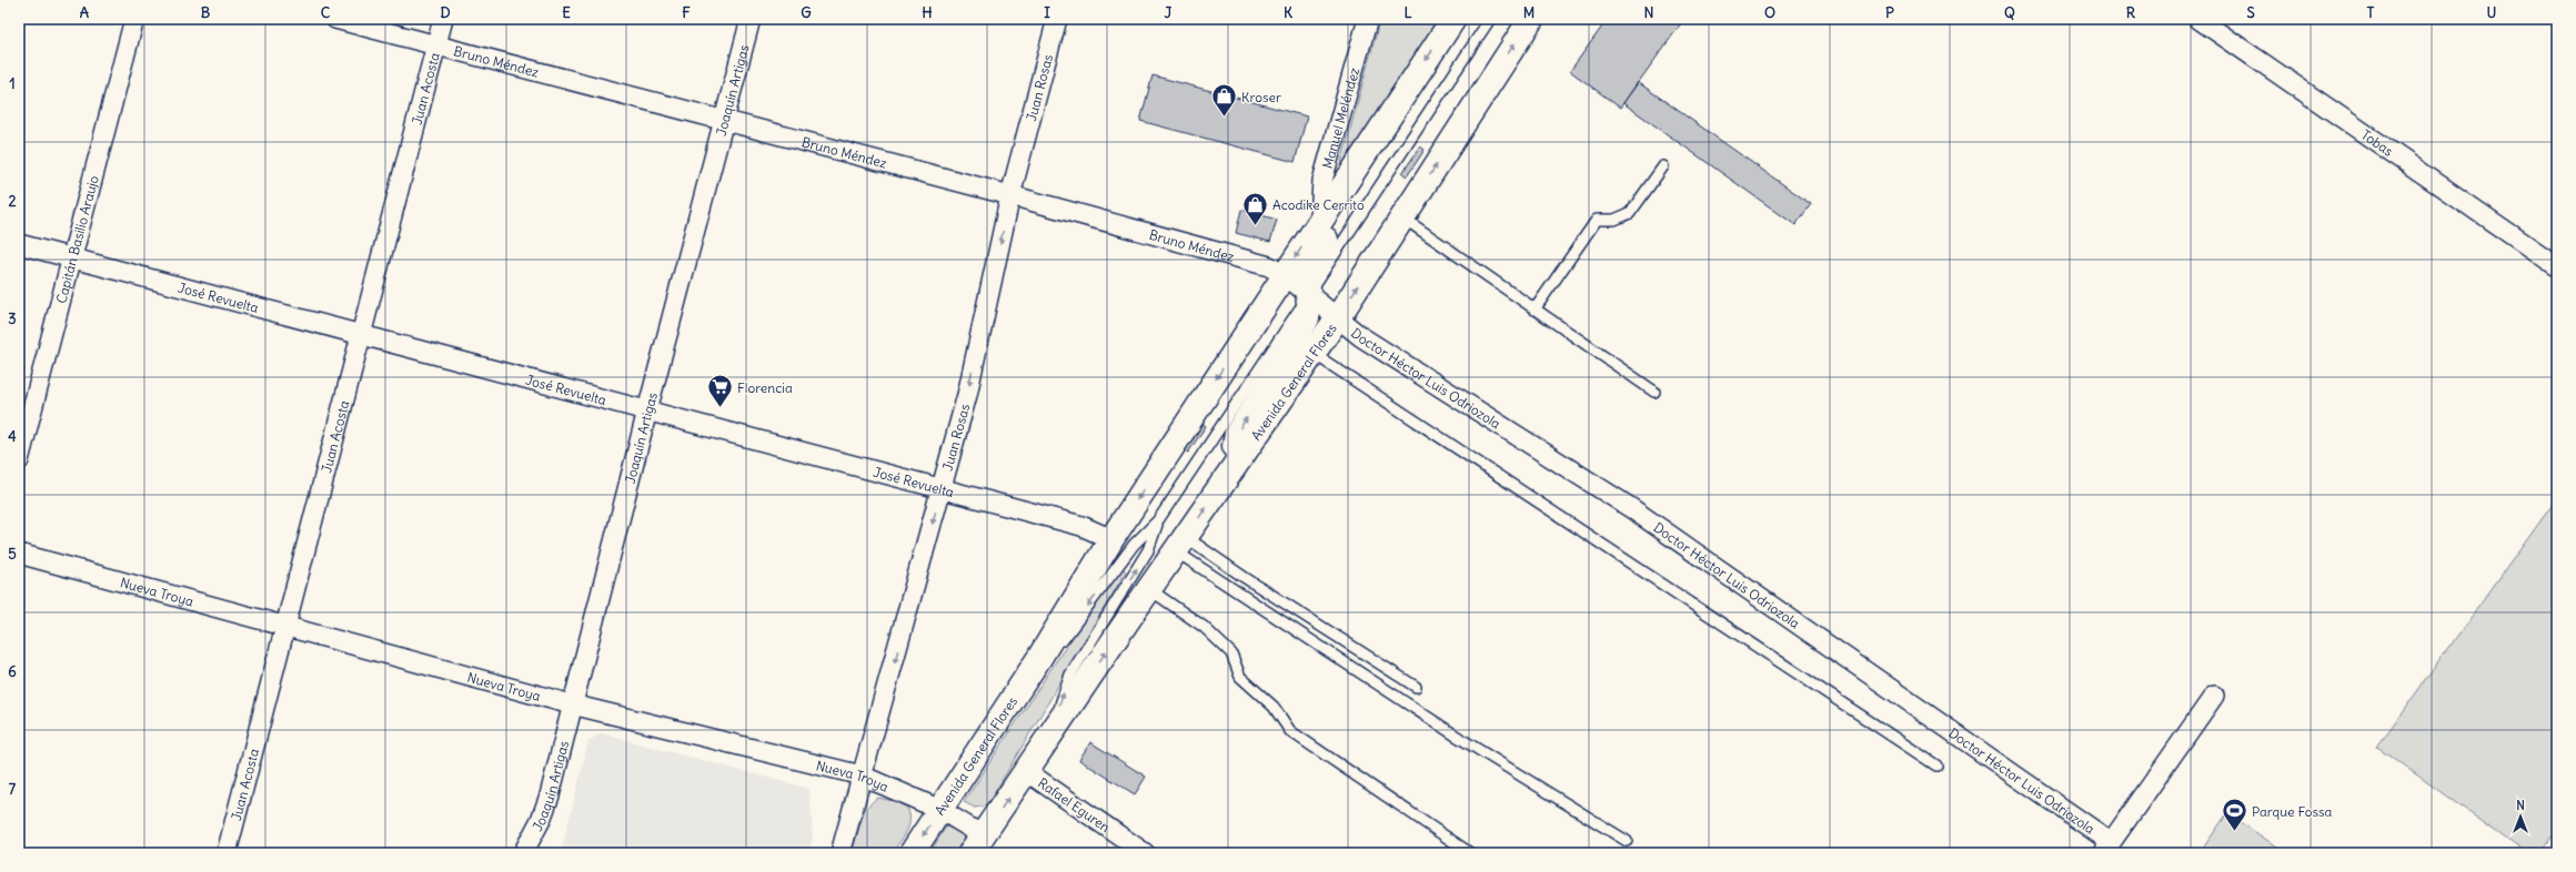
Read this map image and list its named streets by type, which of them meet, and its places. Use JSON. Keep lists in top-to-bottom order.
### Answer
{
  "streets": {
    "main road": ["Avenida General Flores"],
    "street": [
      "Bruno Méndez",
      "Juan Acosta",
      "Juan Rosas",
      "Joaquín Artigas",
      "Manuel Meléndez",
      "Tobas",
      "Capitán Basilio Araujo",
      "José Revuelta",
      "Doctor Héctor Luis Odriozola",
      "Nueva Troya",
      "Rafael Eguren"
    ]
  },
  "crossings": [
    ["Bruno Méndez", "Juan Acosta"],
    ["Bruno Méndez", "Juan Rosas"],
    ["Bruno Méndez", "Joaquín Artigas"],
    ["Bruno Méndez", "Doctor Héctor Luis Odriozola"],
    ["Bruno Méndez", "Avenida General Flores"],
    ["Juan Acosta", "José Revuelta"],
    ["Juan Acosta", "Nueva Troya"],
    ["Juan Rosas", "José Revuelta"],
    ["Juan Rosas", "Nueva Troya"],
    ["Joaquín Artigas", "José Revuelta"],
    ["Joaquín Artigas", "Nueva Troya"],
    ["Manuel Meléndez", "Avenida General Flores"],
    ["Capitán Basilio Araujo", "José Revuelta"],
    ["José Revuelta", "Avenida General Flores"],
    ["Doctor Héctor Luis Odriozola", "Avenida General Flores"],
    ["Avenida General Flores", "Nueva Troya"],
    ["Avenida General Flores", "Rafael Eguren"]
  ],
  "one_way": ["Juan Rosas"],
  "places": {
    "shop": ["Kroser", "Acodike Cerrito"],
    "supermarket": ["Florencia"],
    "sports": ["Parque Fossa"]
  },
  "north": "top",
  "grid": {
    "columns": [
      "A",
      "B",
      "C",
      "D",
      "E",
      "F",
      "G",
      "H",
      "I",
      "J",
      "K",
      "L",
      "M",
      "N",
      "O",
      "P",
      "Q",
      "R",
      "S",
      "T",
      "U"
    ],
    "rows": [
      "1",
      "2",
      "3",
      "4",
      "5",
      "6",
      "7"
    ]
  }
}
